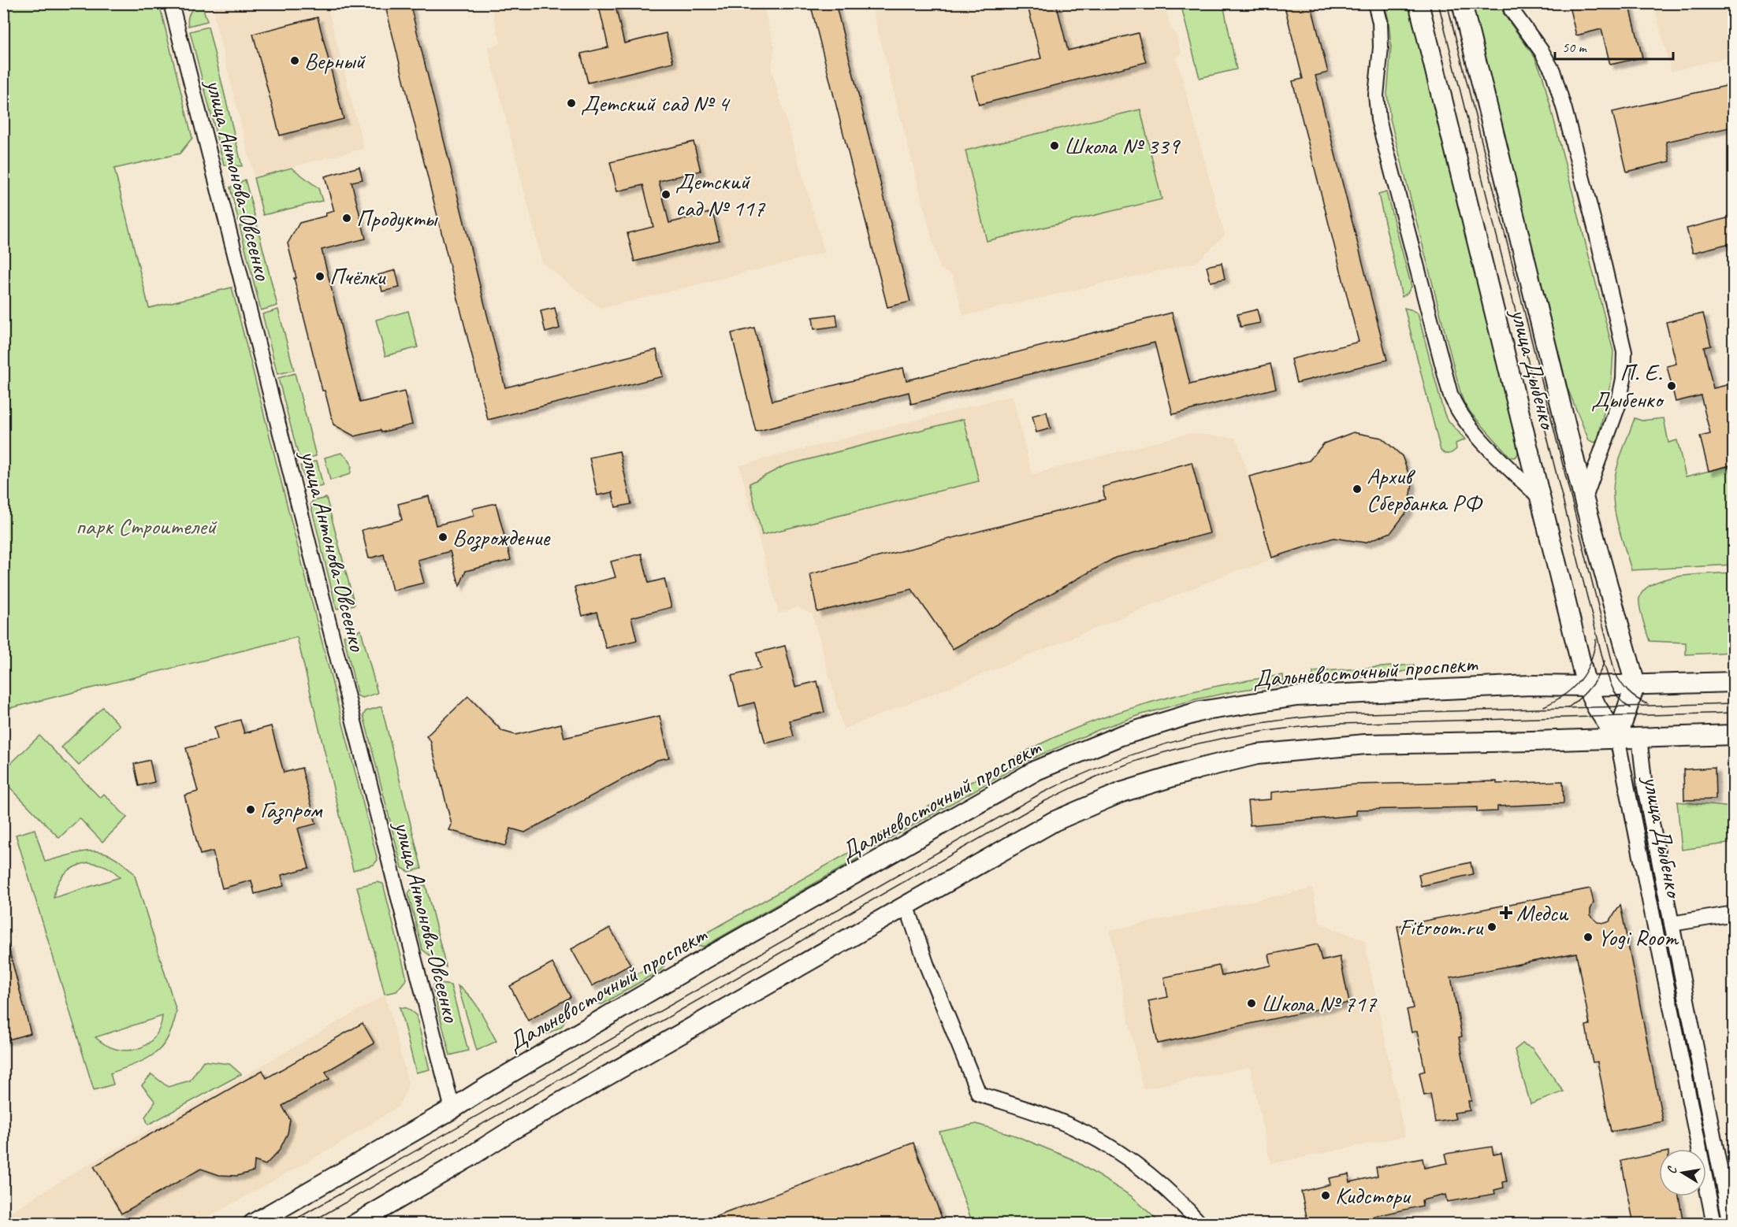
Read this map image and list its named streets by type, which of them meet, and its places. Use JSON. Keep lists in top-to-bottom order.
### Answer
{
  "streets": {
    "main road": ["улица Дыбенко", "Дальневосточный проспект"],
    "street": ["улица Антонова-Овсеенко"]
  },
  "crossings": [
    ["улица Антонова-Овсеенко", "Дальневосточный проспект"],
    ["улица Дыбенко", "Дальневосточный проспект"]
  ],
  "parks": ["парк Строителей"],
  "places": {
    "other": [
      "Верный",
      "Детский сад № 4",
      "Школа № 339",
      "Детский сад № 117",
      "Продукты",
      "Пчёлки",
      "П. Е. Дыбенко",
      "Архив Сбербанка РФ",
      "Возрождение",
      "Газпром",
      "Fitroom.ru",
      "Yogi Room",
      "Школа № 717",
      "Кидстори"
    ],
    "health": ["Медси"]
  },
  "scale_bar": "50 m",
  "north": "left"
}
